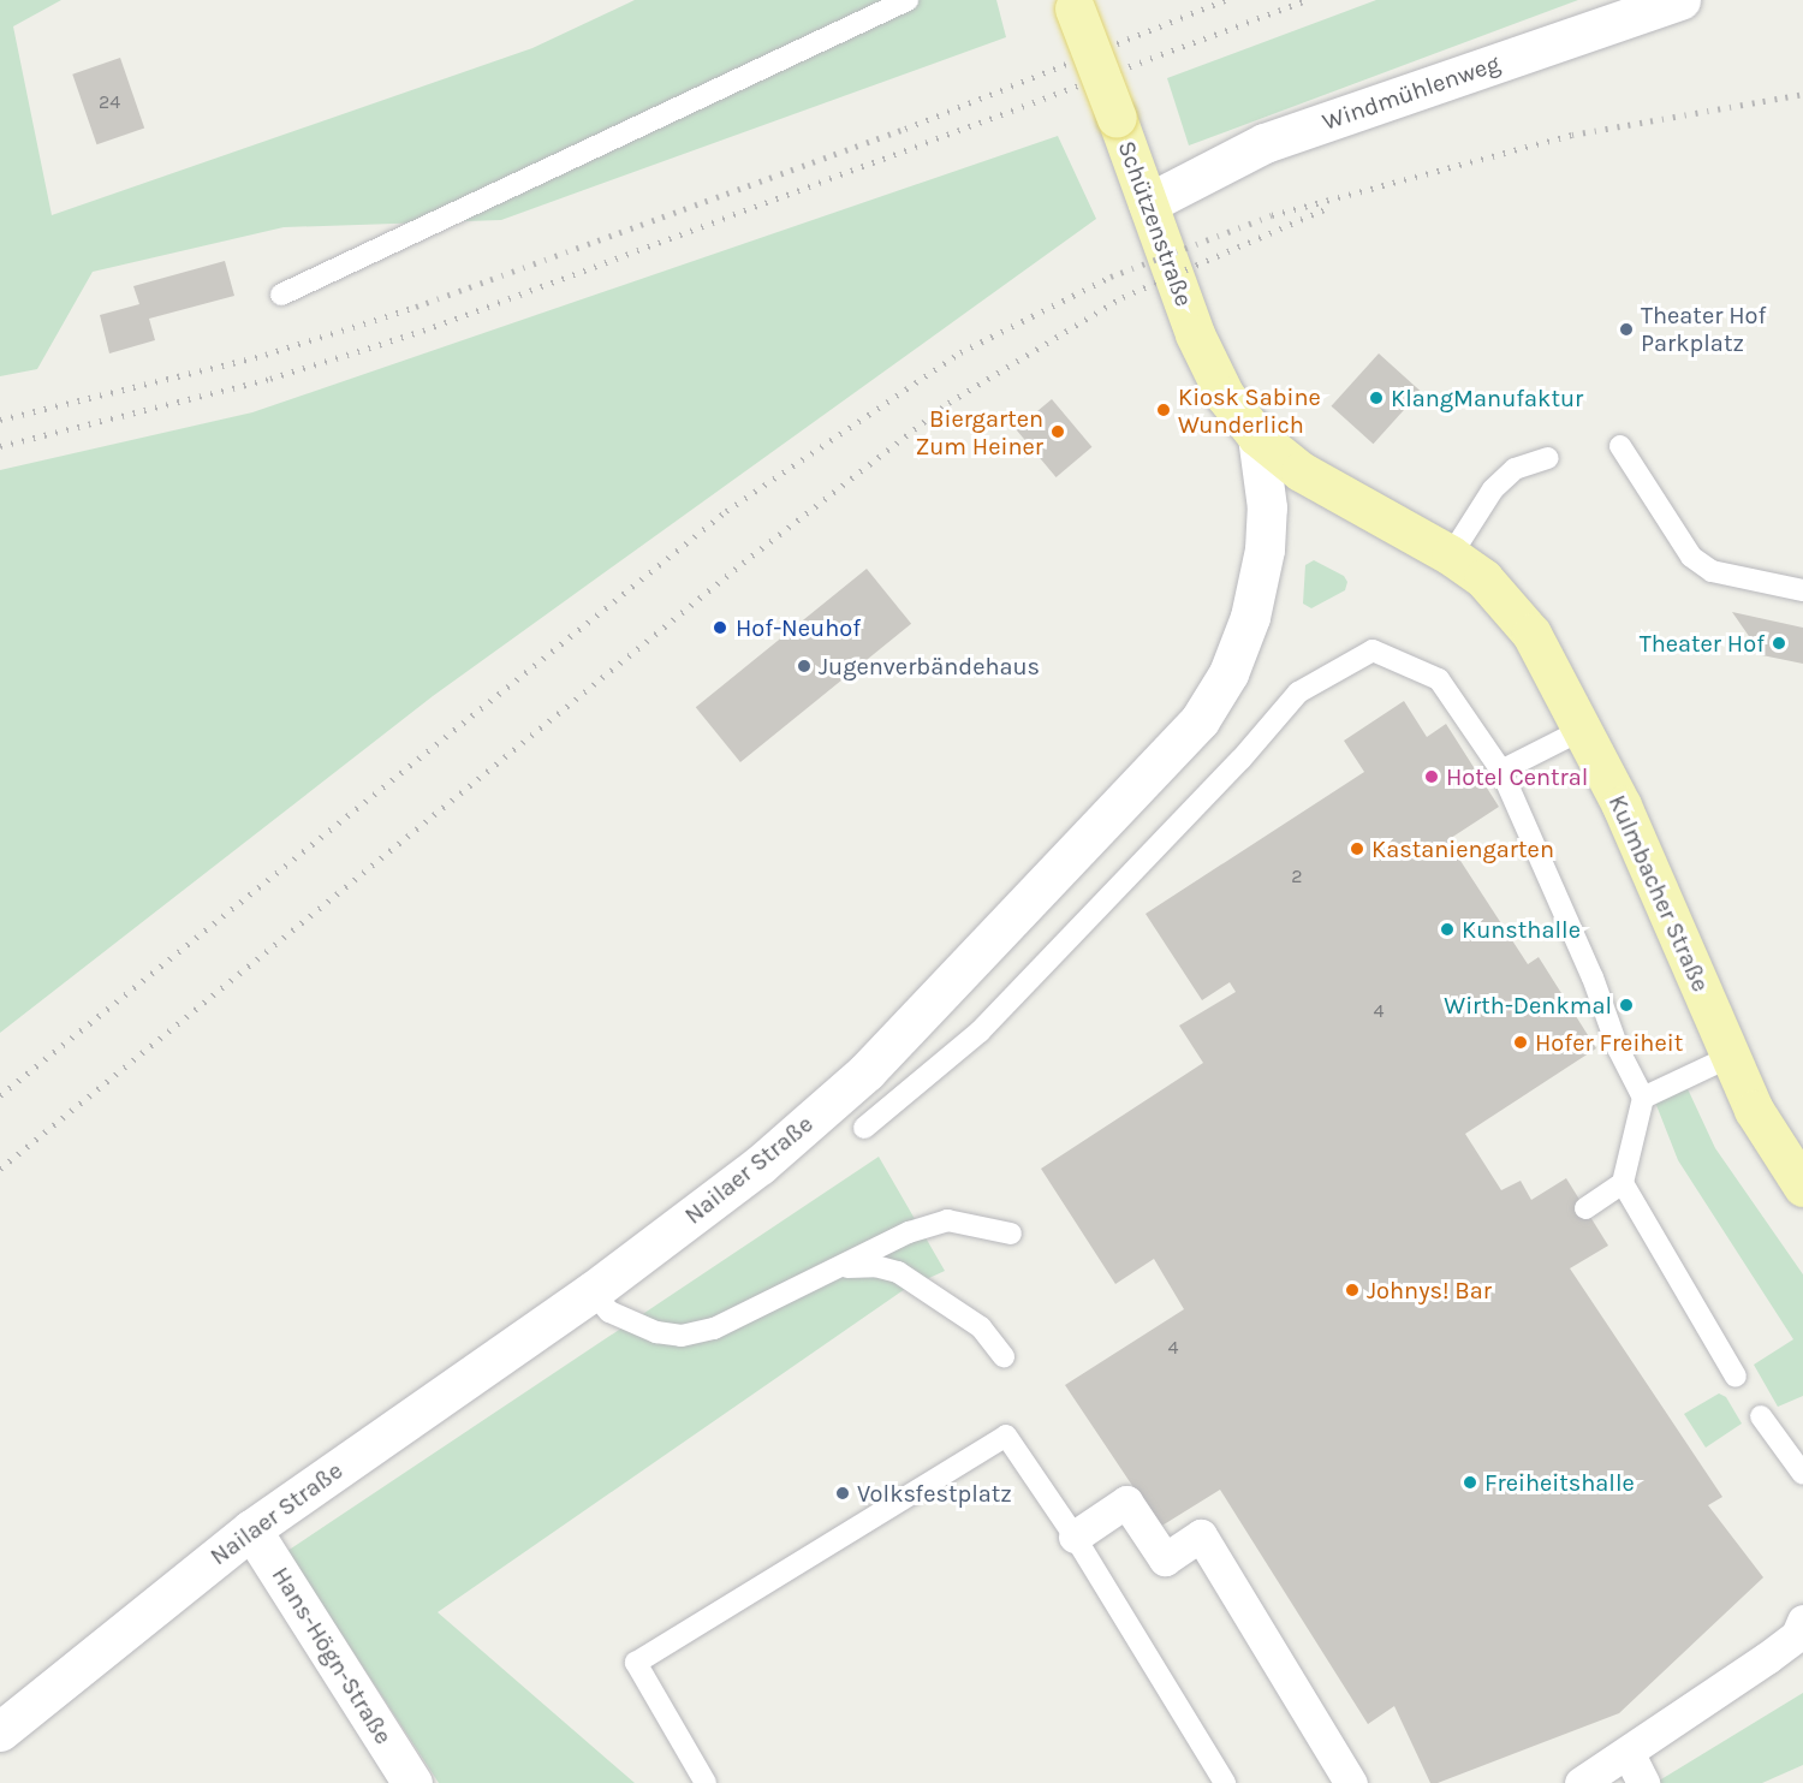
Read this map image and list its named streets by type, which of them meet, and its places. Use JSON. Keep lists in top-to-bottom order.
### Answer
{
  "streets": {
    "main road": ["Schützenstraße", "Kulmbacher Straße"],
    "street": ["Windmühlenweg", "Nailaer Straße", "Hans-Högn-Straße"]
  },
  "crossings": [
    ["Windmühlenweg", "Schützenstraße"],
    ["Schützenstraße", "Kulmbacher Straße"],
    ["Schützenstraße", "Nailaer Straße"],
    ["Kulmbacher Straße", "Nailaer Straße"],
    ["Nailaer Straße", "Hans-Högn-Straße"]
  ],
  "places": [
    "Theater Hof Parkplatz",
    "KlangManufaktur",
    "Kiosk Sabine Wunderlich",
    "Biergarten Zum Heiner",
    "Hof-Neuhof",
    "Theater Hof",
    "Jugenverbändehaus",
    "Hotel Central",
    "Kastaniengarten",
    "Kunsthalle",
    "Wirth-Denkmal",
    "Hofer Freiheit",
    "Johnys! Bar",
    "Freiheitshalle",
    "Volksfestplatz"
  ],
  "house_numbers": [
    "24",
    "2",
    "4",
    "4"
  ]
}
